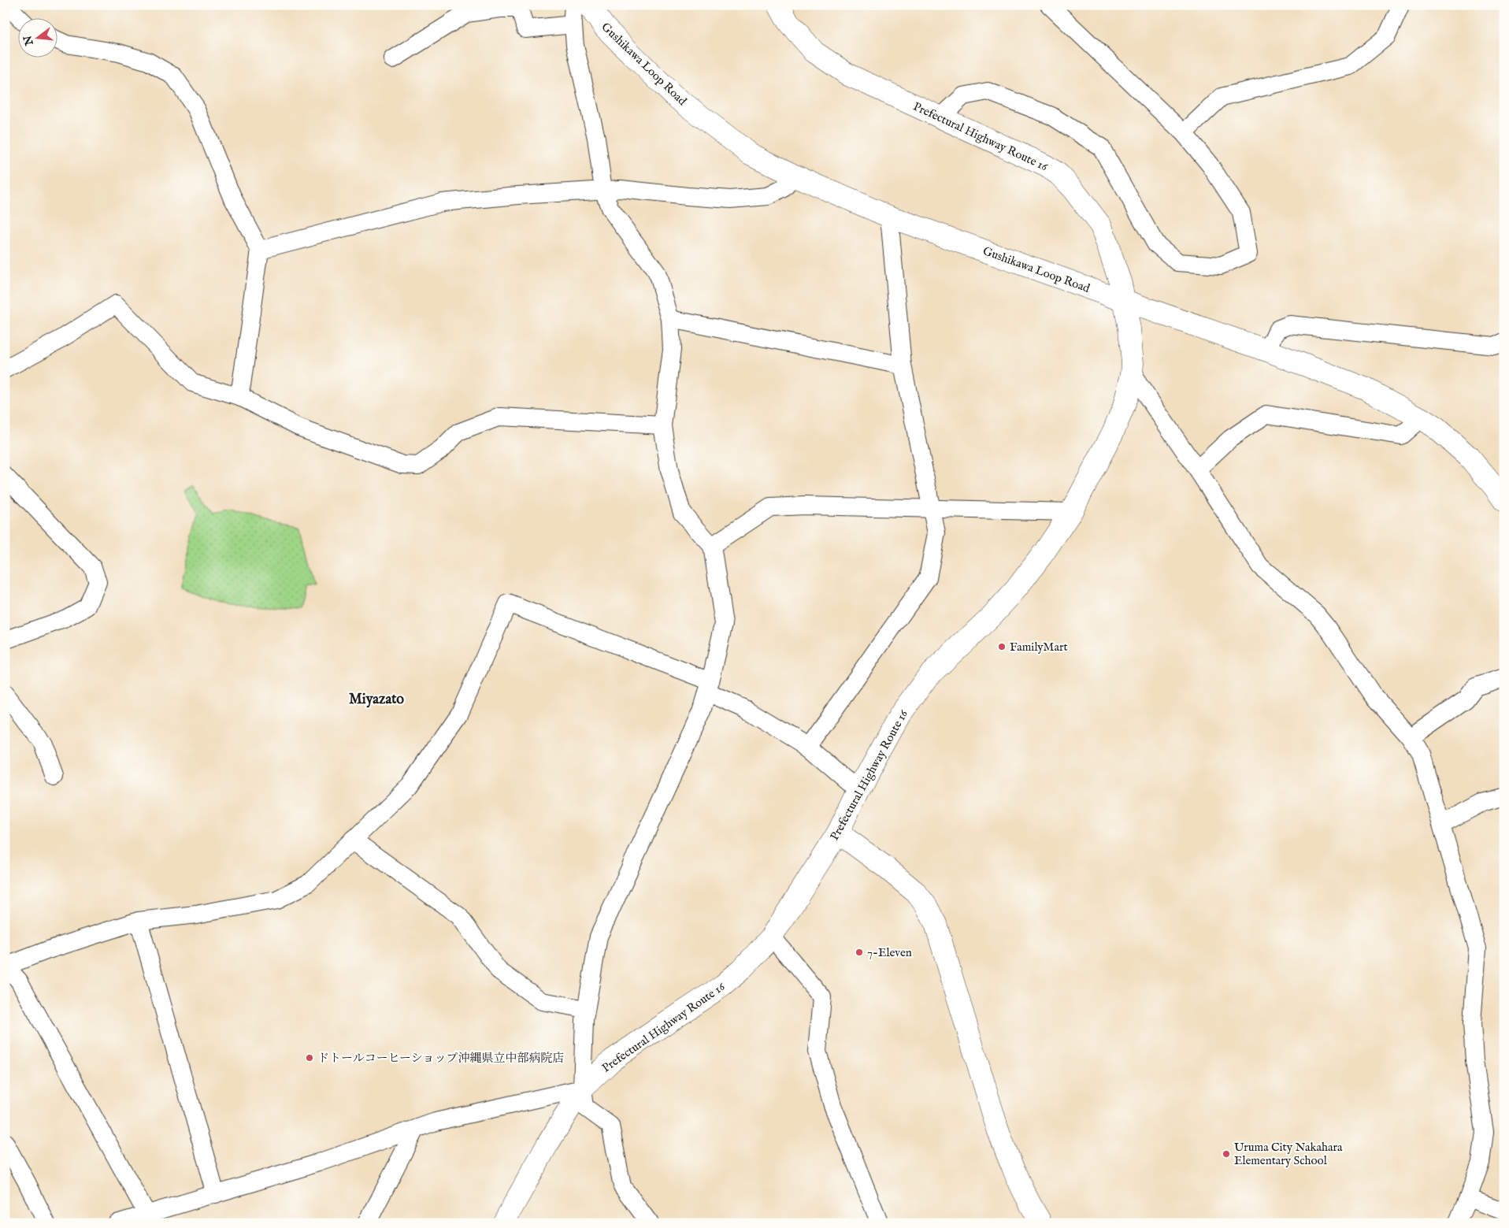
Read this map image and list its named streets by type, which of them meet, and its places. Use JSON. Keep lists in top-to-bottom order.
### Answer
{
  "streets": {
    "main road": ["Gushikawa Loop Road", "Prefectural Highway Route 16"]
  },
  "crossings": [
    ["Gushikawa Loop Road", "Prefectural Highway Route 16"]
  ],
  "districts": ["Miyazato"],
  "places": [
    "FamilyMart",
    "7-Eleven",
    "ドトールコーヒーショップ沖縄県立中部病院店",
    "Uruma City Nakahara Elementary School"
  ],
  "north": "left"
}
